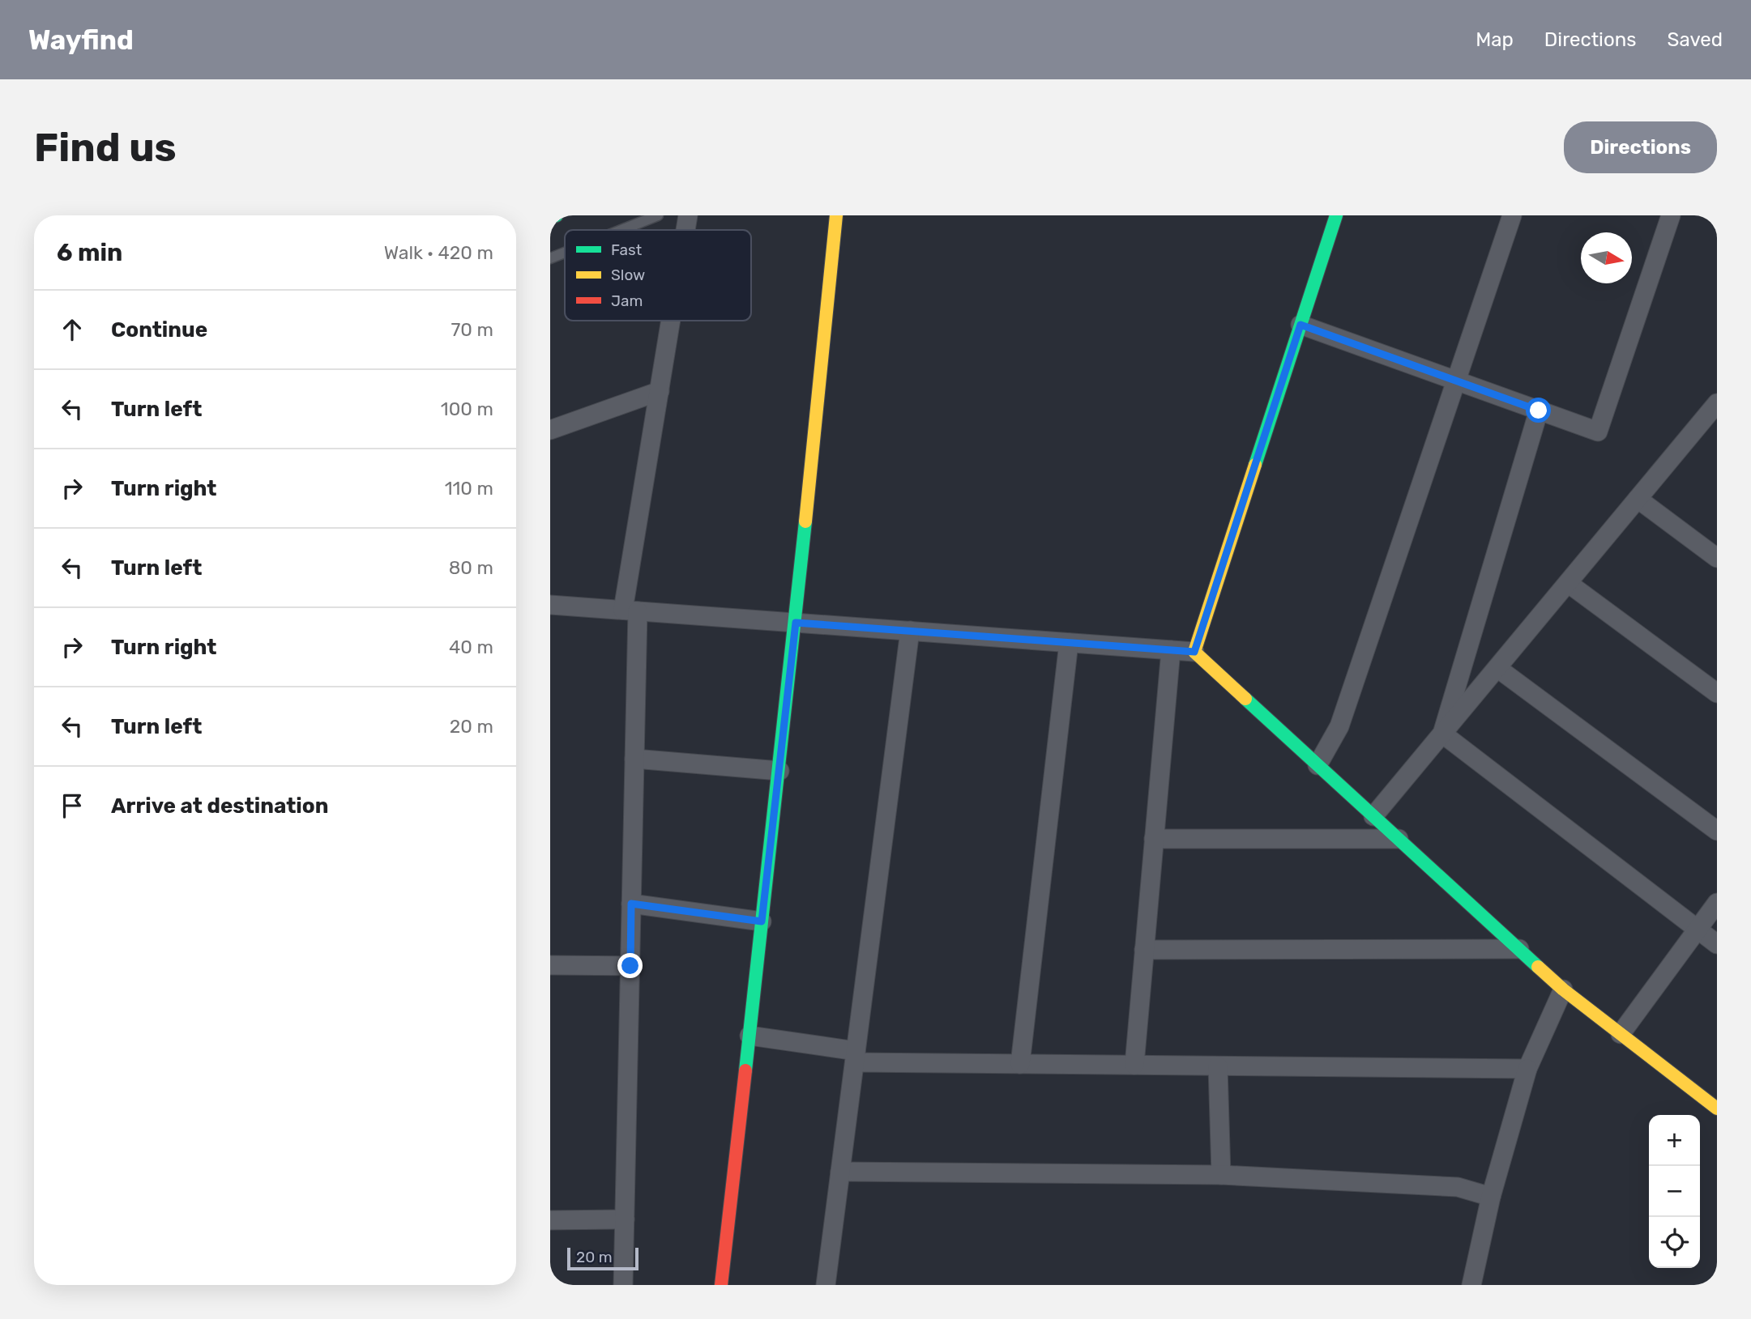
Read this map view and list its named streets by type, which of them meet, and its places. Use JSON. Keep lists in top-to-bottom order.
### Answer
{
  "legend": ["Fast", "Slow", "Jam"],
  "scale_bar": "20 m",
  "north": "right",
  "page": {
    "header": "Wayfind",
    "nav": ["Map", "Directions", "Saved"],
    "buttons": "Directions",
    "title": "Find us",
    "heading": ["6 min", "Walk · 420 m"],
    "list": [
      ["Continue", "70 m"],
      ["Turn left", "100 m"],
      ["Turn right", "110 m"],
      ["Turn left", "80 m"],
      ["Turn right", "40 m"],
      ["Turn left", "20 m"],
      "Arrive at destination"
    ],
    "map_buttons": ["+", "−"],
    "scale": "20 m"
  }
}
